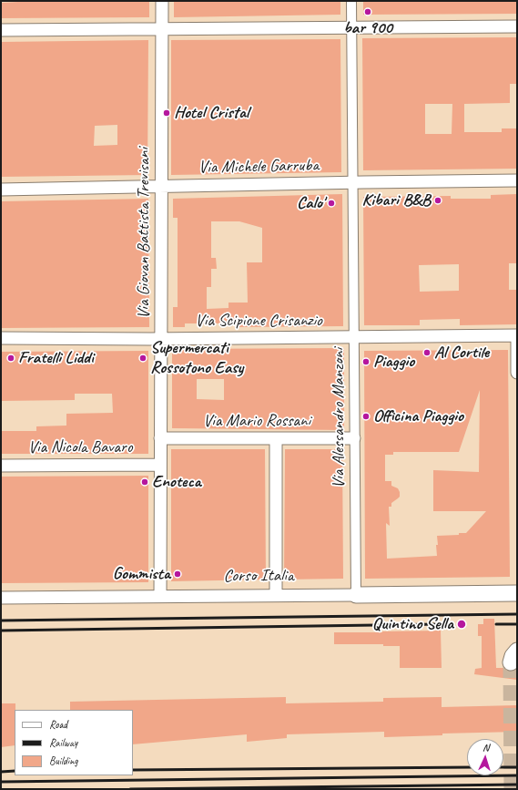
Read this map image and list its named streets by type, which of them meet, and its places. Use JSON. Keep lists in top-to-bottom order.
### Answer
{
  "streets": {
    "street": [
      "Via Michele Garruba",
      "Via Giovan Battista Trevisani",
      "Via Scipione Crisanzio",
      "Via Alessandro Manzoni",
      "Via Mario Rossani",
      "Via Nicola Bavaro",
      "Corso Italia"
    ]
  },
  "crossings": [
    ["Via Michele Garruba", "Via Giovan Battista Trevisani"],
    ["Via Michele Garruba", "Via Alessandro Manzoni"],
    ["Via Giovan Battista Trevisani", "Via Scipione Crisanzio"],
    ["Via Giovan Battista Trevisani", "Via Mario Rossani"],
    ["Via Giovan Battista Trevisani", "Via Nicola Bavaro"],
    ["Via Giovan Battista Trevisani", "Corso Italia"],
    ["Via Scipione Crisanzio", "Via Alessandro Manzoni"],
    ["Via Alessandro Manzoni", "Via Mario Rossani"],
    ["Via Alessandro Manzoni", "Corso Italia"]
  ],
  "places": [
    "bar 900",
    "Hotel Cristal",
    "Kibari B&B",
    "Calo'",
    "Al Cortile",
    "Fratelli Liddi",
    "Supermercati Rossotono Easy",
    "Piaggio",
    "Officina Piaggio",
    "Enoteca",
    "Gommista",
    "Quintino Sella"
  ],
  "legend": ["Road", "Railway", "Building"],
  "north": "top"
}
